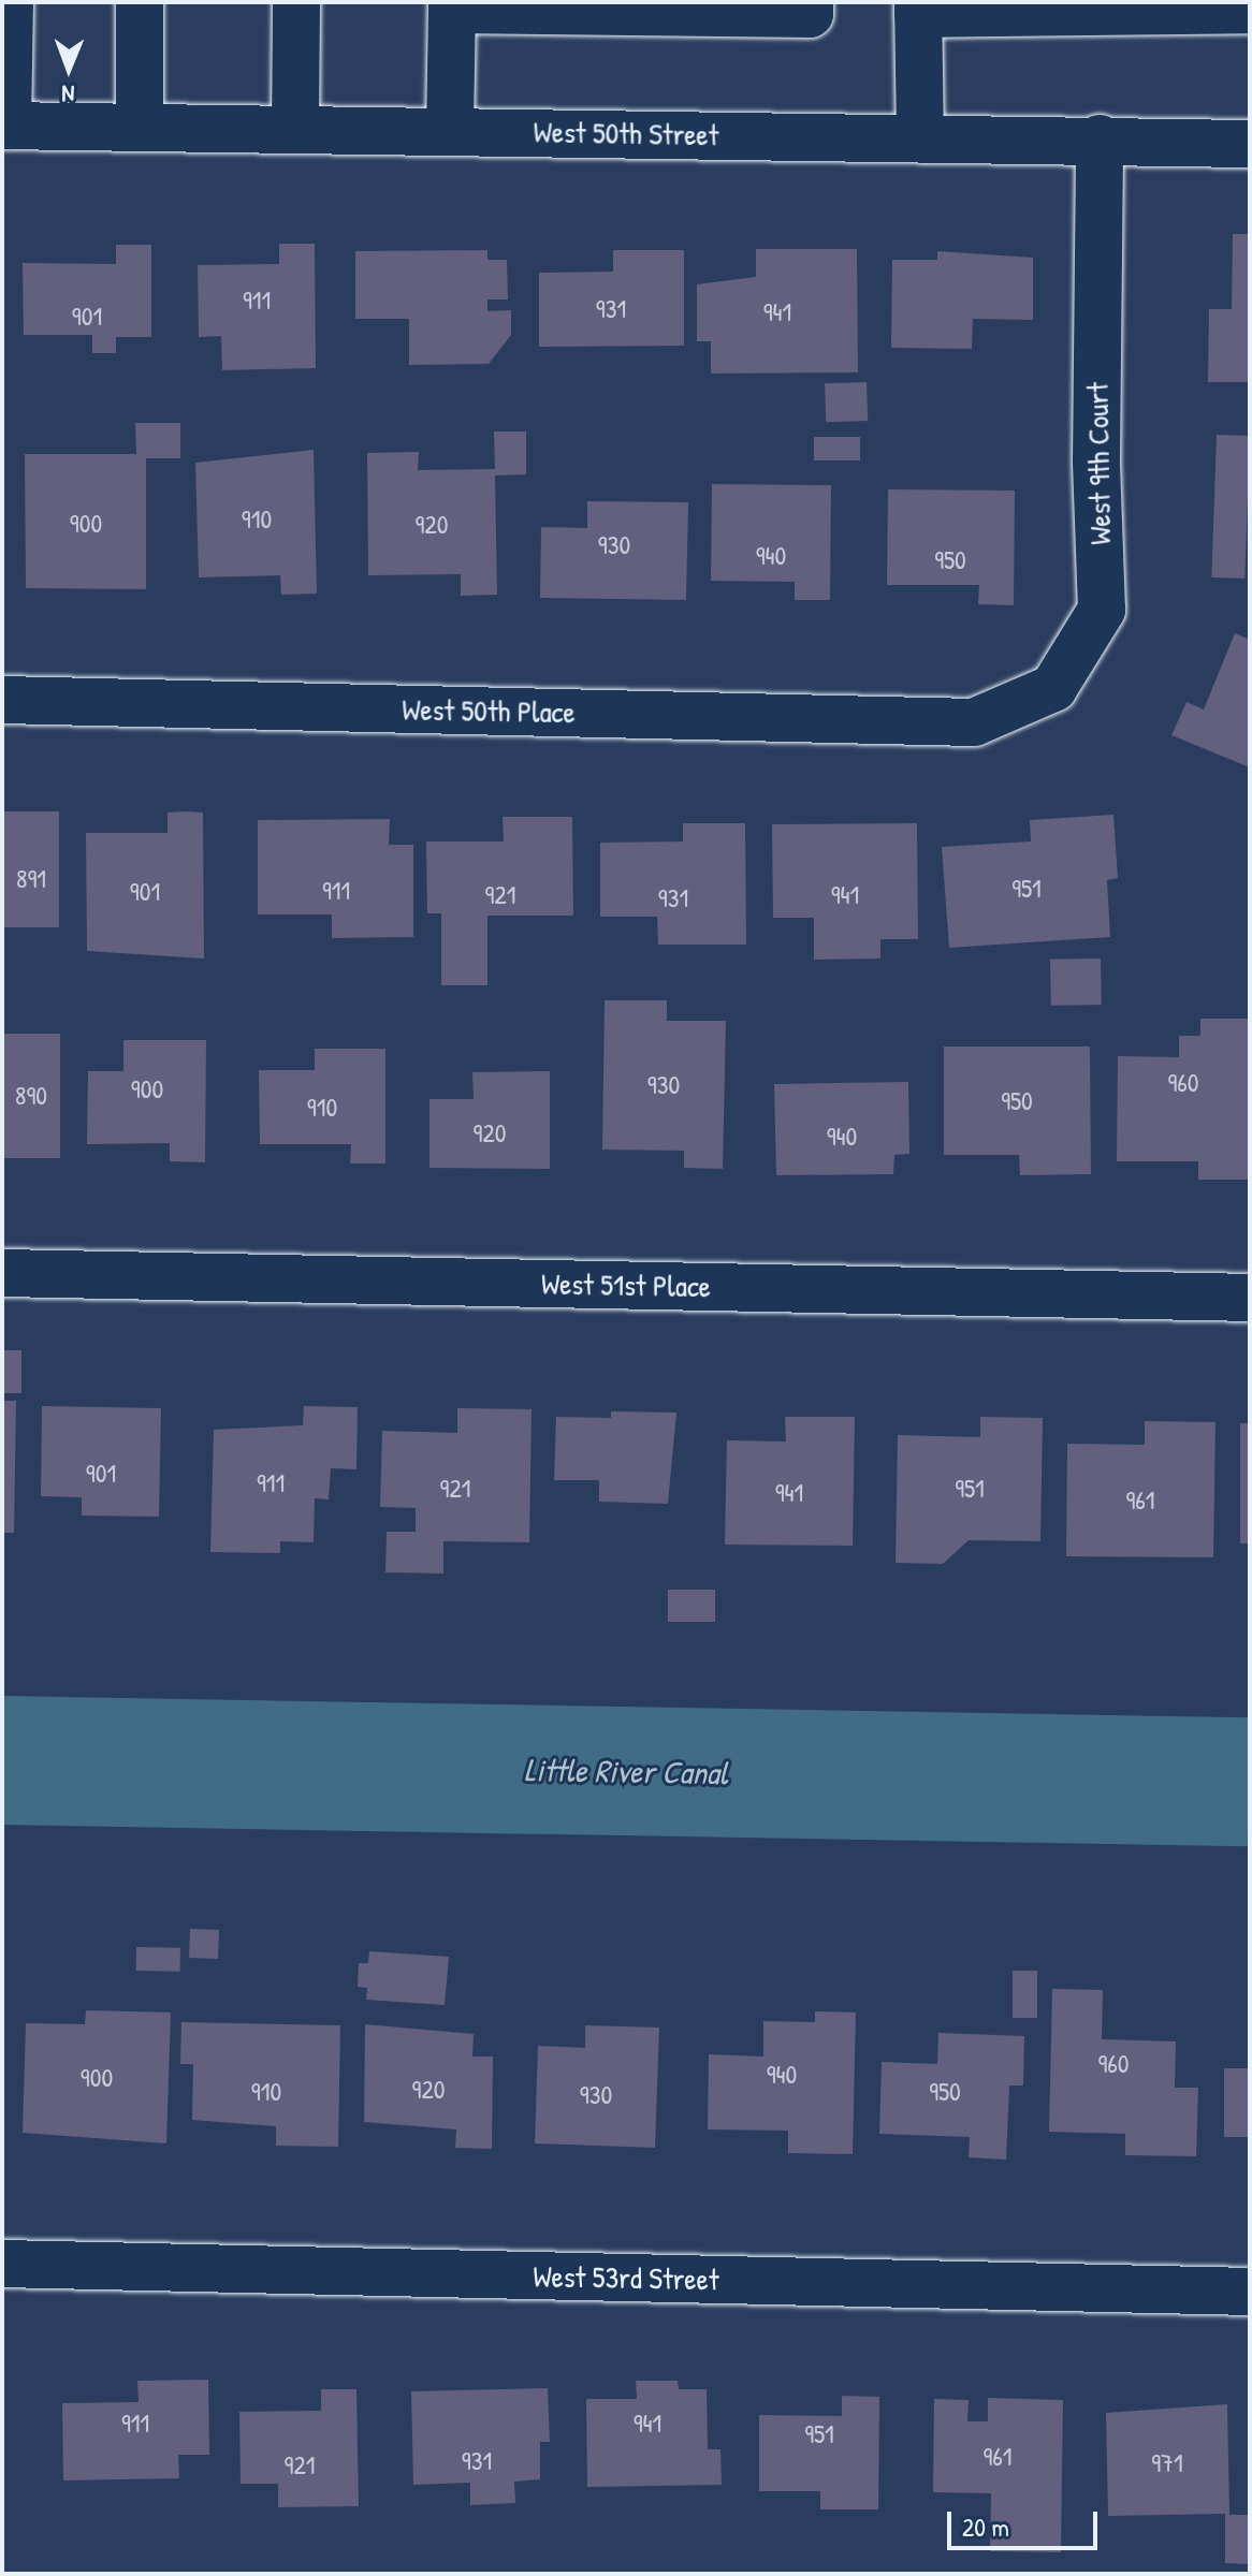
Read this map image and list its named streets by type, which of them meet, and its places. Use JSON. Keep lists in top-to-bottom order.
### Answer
{
  "streets": {
    "street": [
      "West 50th Street",
      "West 9th Court",
      "West 50th Place",
      "West 51st Place",
      "West 53rd Street"
    ]
  },
  "crossings": [
    ["West 50th Street", "West 9th Court"],
    ["West 9th Court", "West 50th Place"]
  ],
  "water": ["Little River Canal"],
  "house_numbers": [
    "911",
    "931",
    "941",
    "901",
    "910",
    "900",
    "920",
    "930",
    "940",
    "950",
    "891",
    "951",
    "911",
    "901",
    "921",
    "941",
    "931",
    "960",
    "930",
    "900",
    "890",
    "950",
    "910",
    "920",
    "940",
    "901",
    "911",
    "921",
    "951",
    "941",
    "961",
    "960",
    "940",
    "900",
    "920",
    "910",
    "950",
    "930",
    "911",
    "941",
    "951",
    "961",
    "931",
    "971",
    "921"
  ],
  "scale_bar": "20 m",
  "north": "bottom"
}
